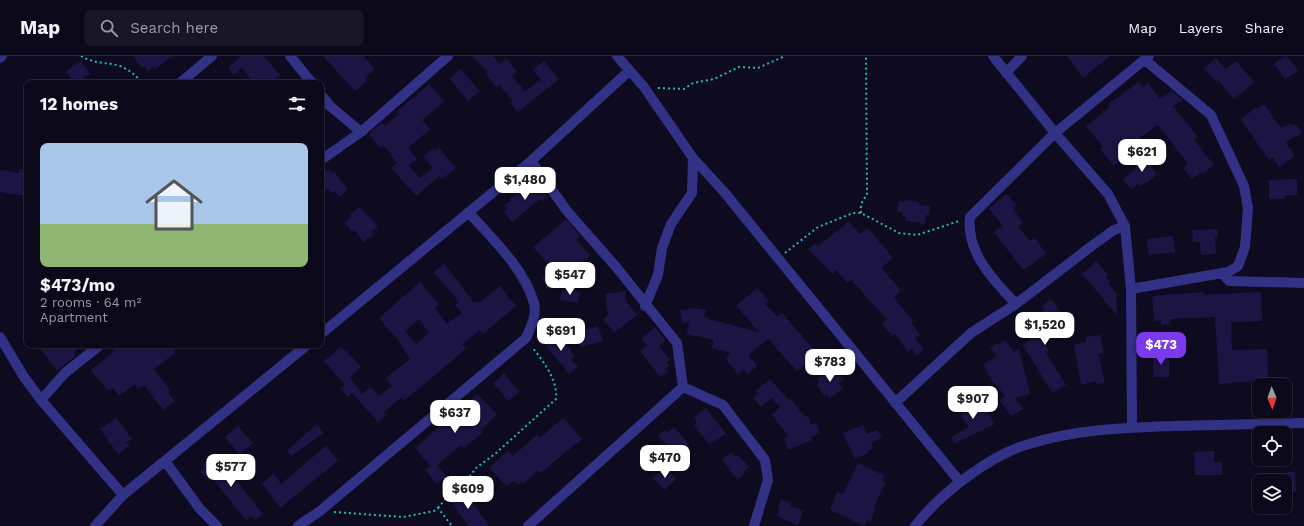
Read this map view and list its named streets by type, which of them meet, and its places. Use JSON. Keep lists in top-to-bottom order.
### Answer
{
  "north": "bottom",
  "page": {
    "header": "Map",
    "search": "Search here",
    "nav": ["Map", "Layers", "Share"],
    "heading": "12 homes",
    "list": [
      {
        "name": "$473/mo",
        "note": "2 rooms · 64 m² · Apartment"
      }
    ],
    "price": [
      "$621",
      "$1,480",
      "$547",
      "$1,520",
      "$691",
      "$473",
      "$783",
      "$907",
      "$637",
      "$470",
      "$577",
      "$609"
    ]
  }
}
